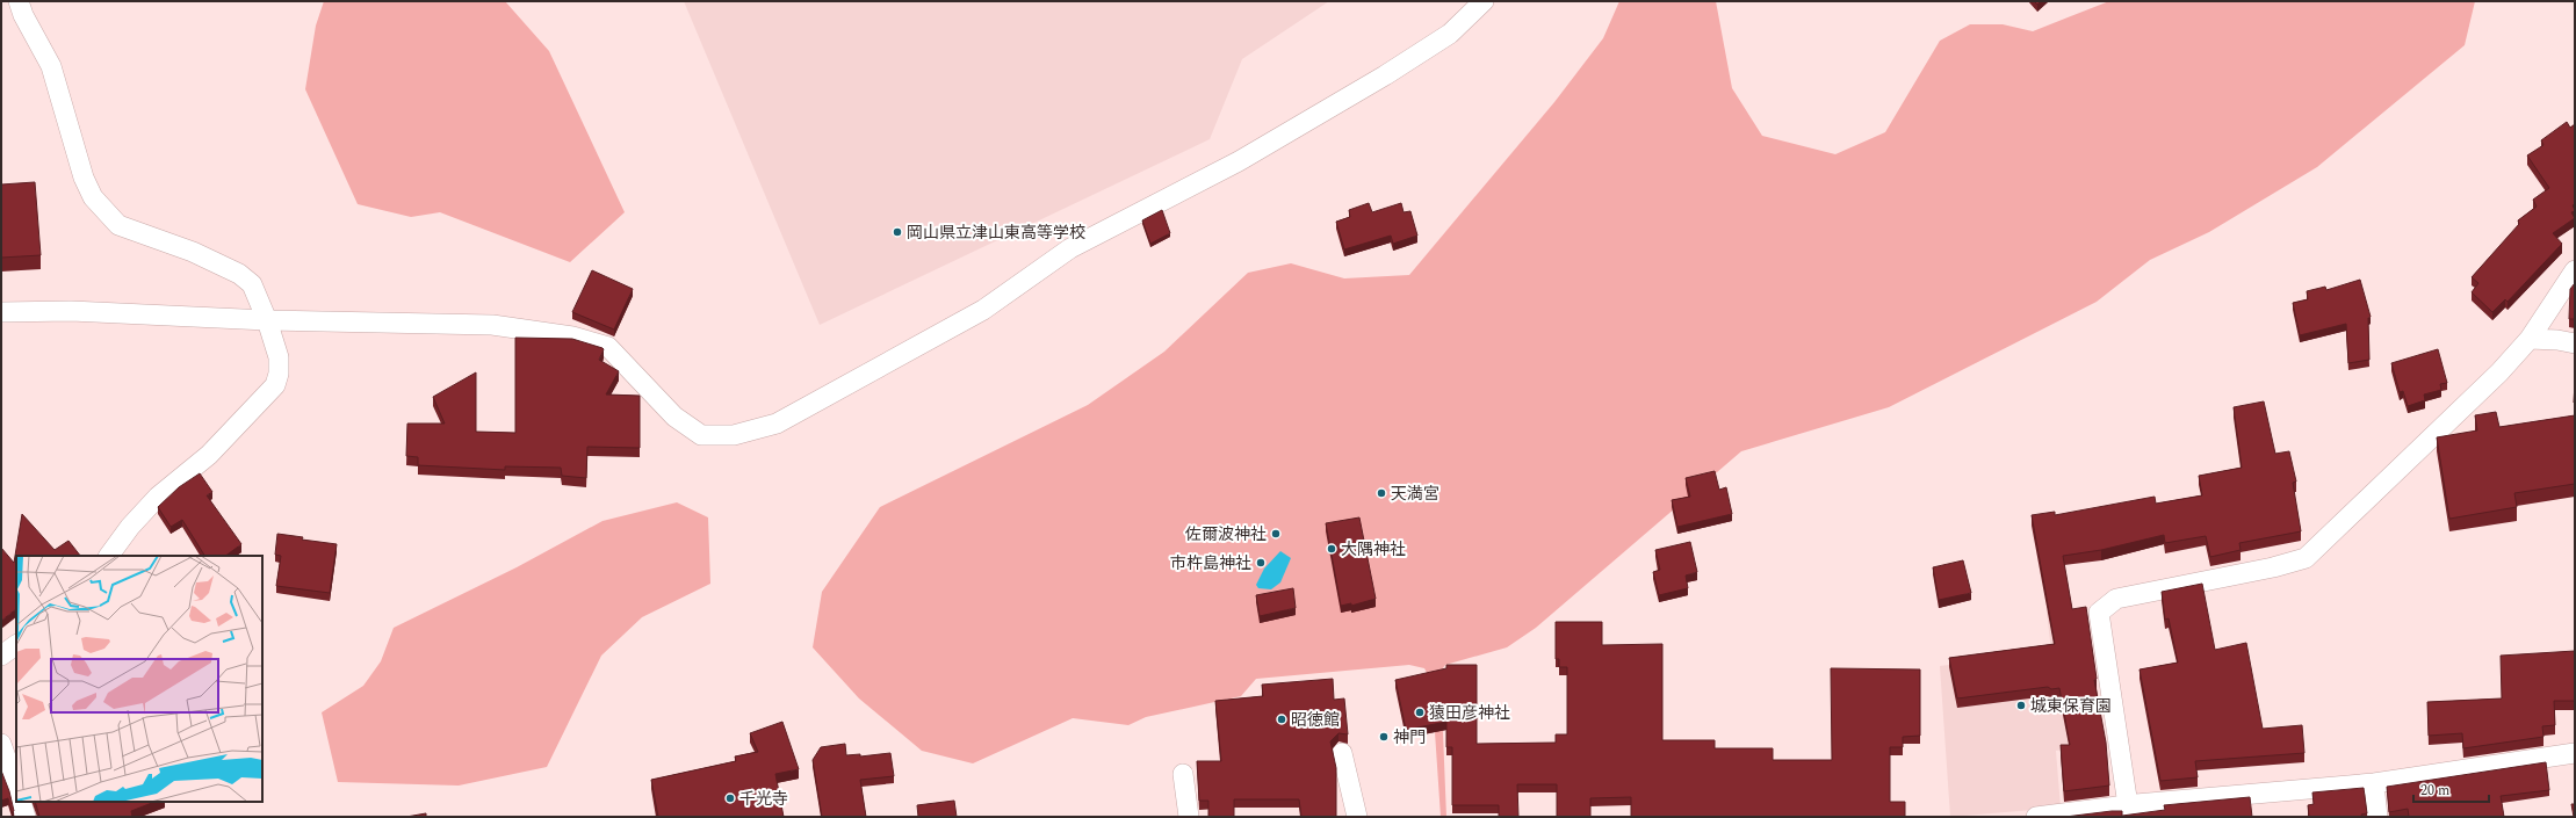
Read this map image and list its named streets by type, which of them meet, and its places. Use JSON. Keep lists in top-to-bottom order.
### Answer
{
  "places": [
    "岡山県立津山東高等学校",
    "天満宮",
    "佐爾波神社",
    "大隅神社",
    "市杵島神社",
    "城東保育園",
    "猿田彦神社",
    "昭徳館",
    "神門",
    "千光寺"
  ],
  "scale_bar": "20 m"
}
